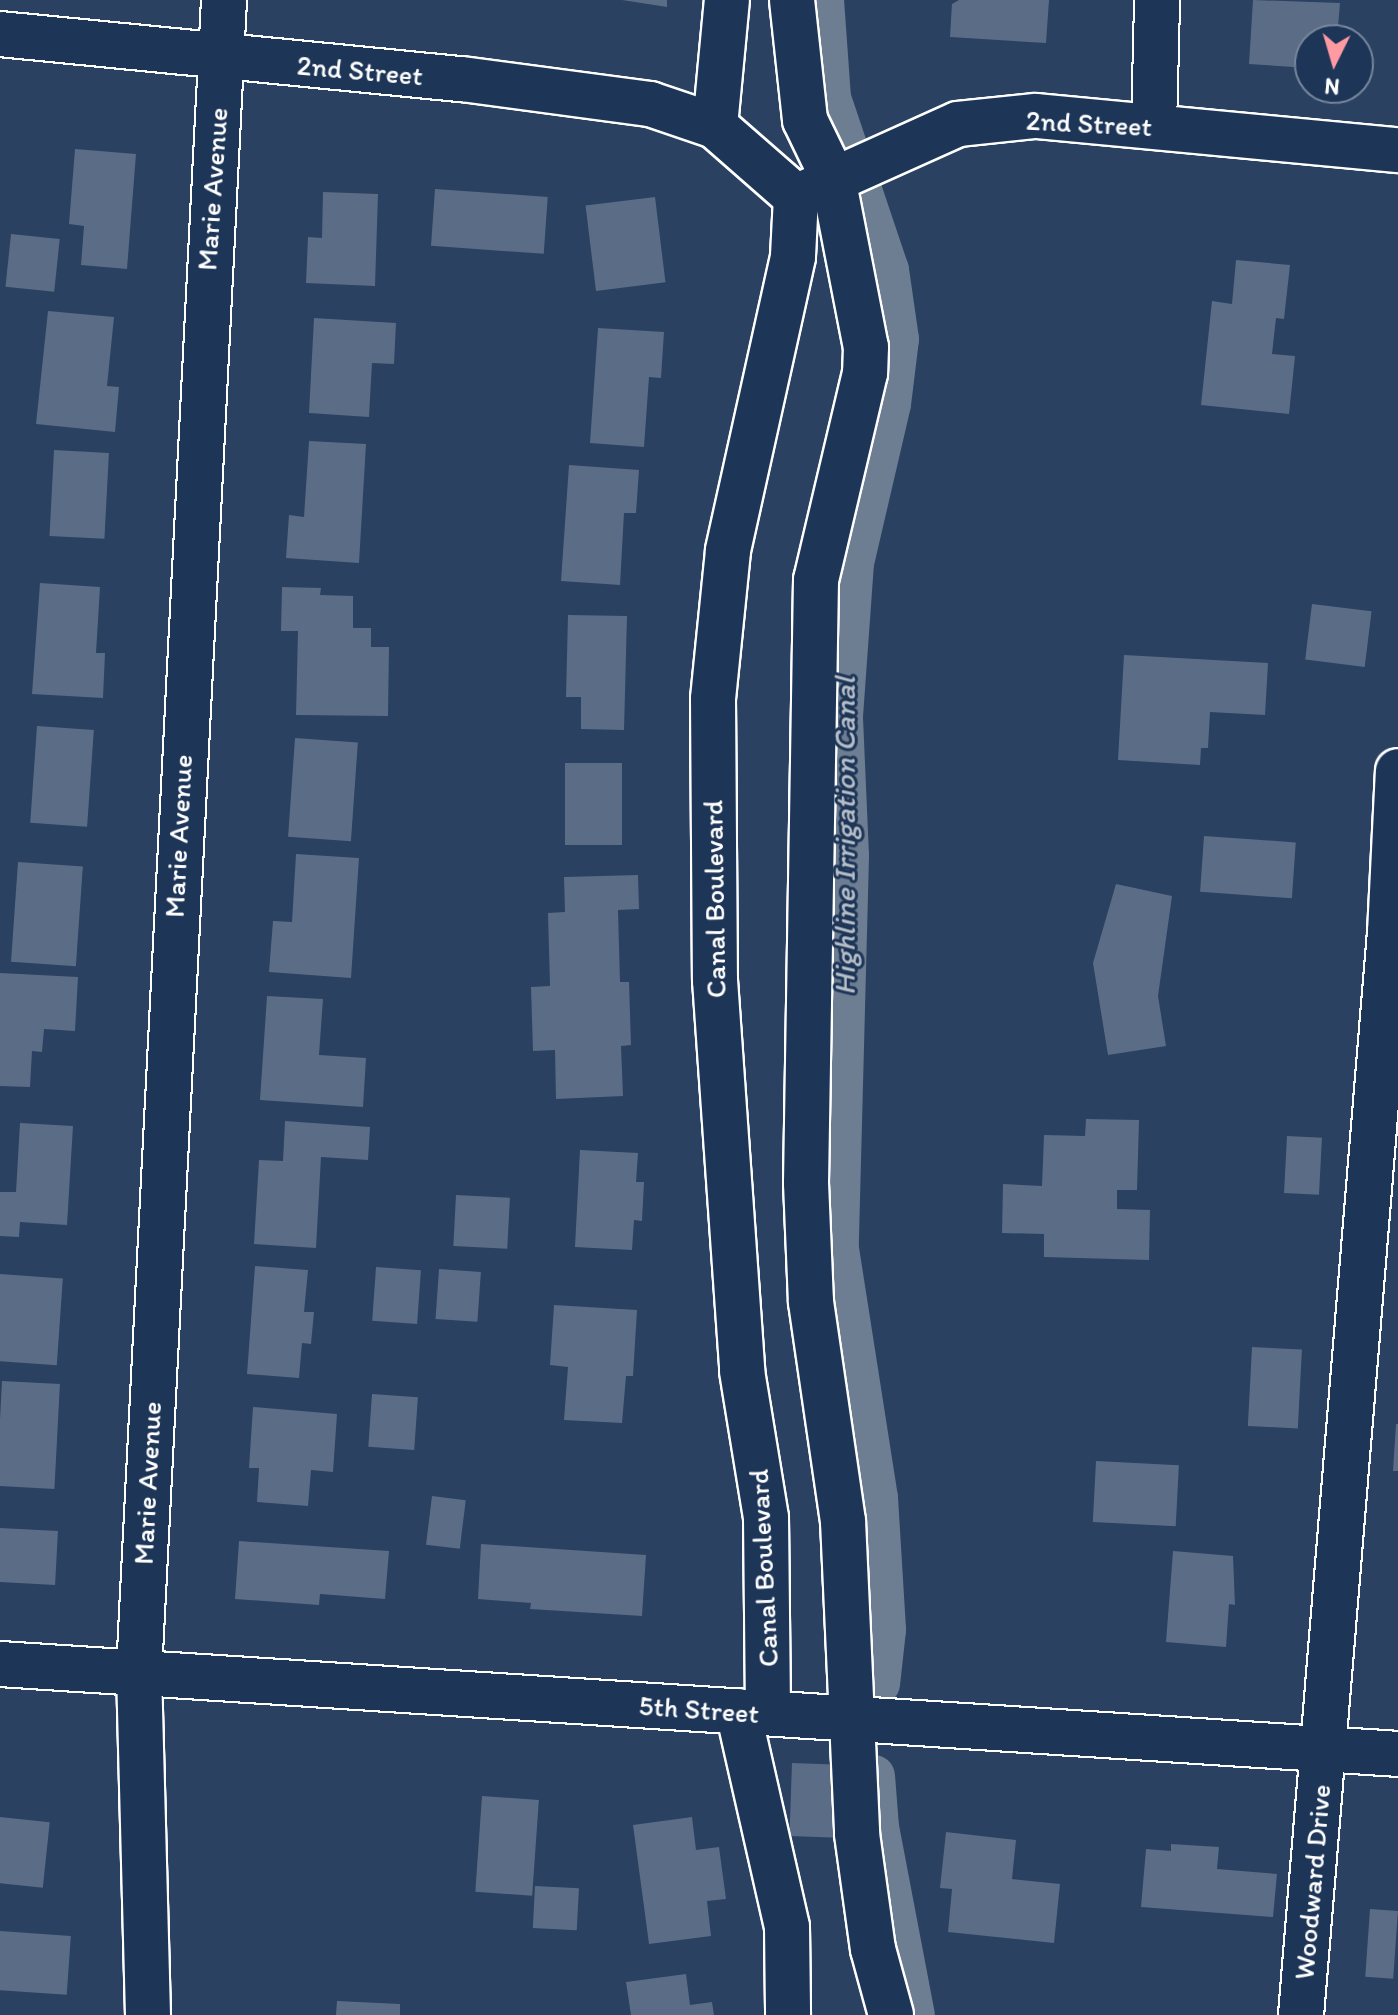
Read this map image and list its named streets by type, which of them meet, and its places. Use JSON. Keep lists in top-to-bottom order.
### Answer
{
  "streets": {
    "street": [
      "2nd Street",
      "Marie Avenue",
      "Canal Boulevard",
      "5th Street",
      "Woodward Drive"
    ]
  },
  "crossings": [
    ["2nd Street", "Marie Avenue"],
    ["2nd Street", "Canal Boulevard"],
    ["Marie Avenue", "5th Street"],
    ["Canal Boulevard", "5th Street"],
    ["5th Street", "Woodward Drive"]
  ],
  "water": ["Highline Irrigation Canal"],
  "north": "bottom"
}
